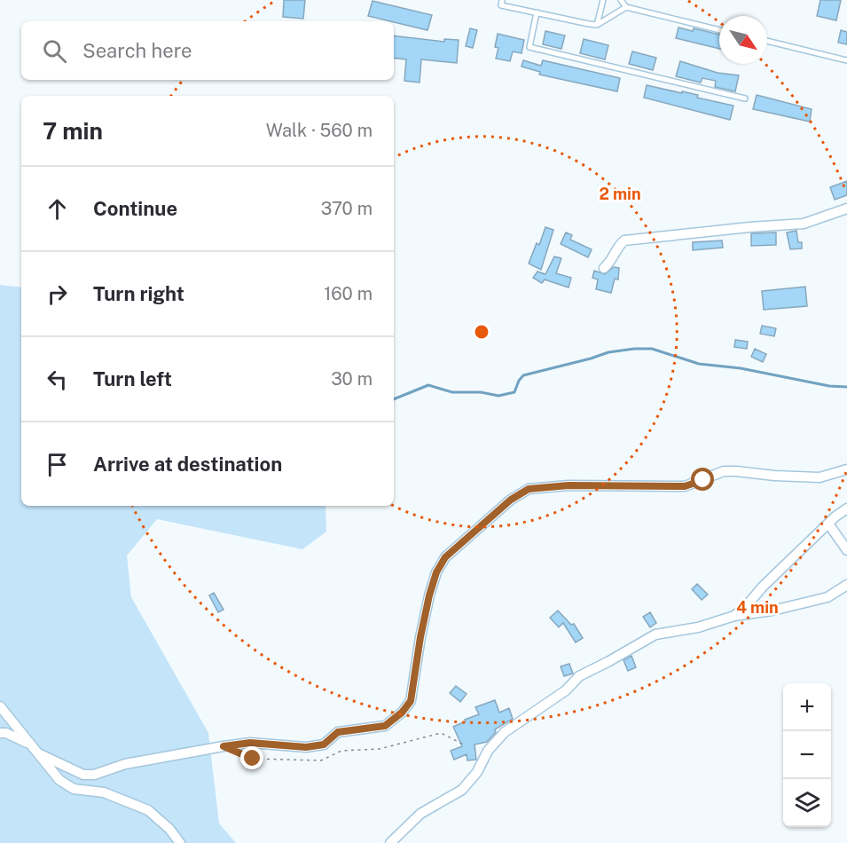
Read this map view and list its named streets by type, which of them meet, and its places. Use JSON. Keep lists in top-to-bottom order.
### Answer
{
  "north": "bottom right",
  "page": {
    "search": "Search here",
    "heading": ["7 min", "Walk · 560 m"],
    "list": [
      ["Continue", "370 m"],
      ["Turn right", "160 m"],
      ["Turn left", "30 m"],
      "Arrive at destination"
    ],
    "map_buttons": ["+", "−"]
  },
  "rings": ["2 min", "4 min"]
}
